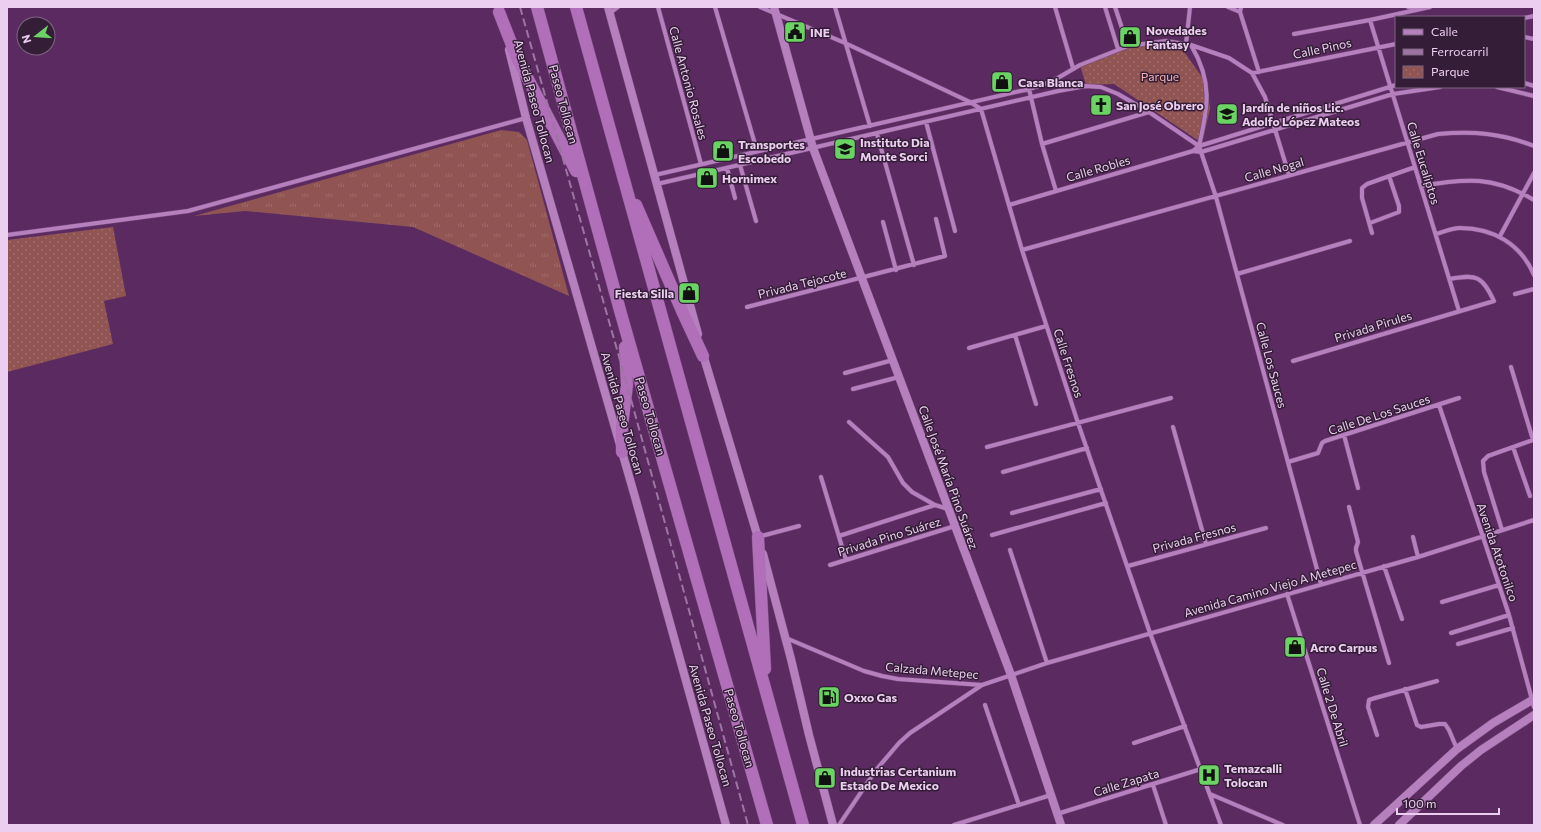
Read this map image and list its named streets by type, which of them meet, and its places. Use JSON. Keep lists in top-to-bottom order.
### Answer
{
  "streets": {
    "highway": ["Paseo Tollocan"],
    "main road": ["Avenida Paseo Tollocan", "Calle José María Pino Suárez"],
    "street": [
      "Calle Pinos",
      "Calle Antonio Rosales",
      "Calle Eucaliptos",
      "Calle Robles",
      "Calle Nogal",
      "Privada Tejocote",
      "Privada Pirules",
      "Calle Fresnos",
      "Calle Los Sauces",
      "Calle De Los Sauces",
      "Privada Pino Suárez",
      "Privada Fresnos",
      "Avenida Atotonilco",
      "Avenida Camino Viejo A Metepec",
      "Calzada Metepec",
      "Calle 2 De Abril",
      "Calle Zapata"
    ]
  },
  "crossings": [
    ["Calle Pinos", "Calle Eucaliptos"],
    ["Calle Eucaliptos", "Calle Nogal"],
    ["Calle Eucaliptos", "Privada Pirules"],
    ["Calle Robles", "Calle Fresnos"],
    ["Calle Robles", "Calle Los Sauces"],
    ["Calle Nogal", "Calle Fresnos"],
    ["Calle Nogal", "Calle Los Sauces"],
    ["Privada Tejocote", "Calle José María Pino Suárez"],
    ["Calle Fresnos", "Privada Fresnos"],
    ["Calle Fresnos", "Avenida Camino Viejo A Metepec"],
    ["Calle Fresnos", "Calle Zapata"],
    ["Calle Los Sauces", "Calle De Los Sauces"],
    ["Calle Los Sauces", "Avenida Camino Viejo A Metepec"],
    ["Calle De Los Sauces", "Avenida Atotonilco"],
    ["Calle José María Pino Suárez", "Privada Pino Suárez"],
    ["Calle José María Pino Suárez", "Avenida Camino Viejo A Metepec"],
    ["Calle José María Pino Suárez", "Calzada Metepec"],
    ["Calle José María Pino Suárez", "Calle Zapata"],
    ["Avenida Atotonilco", "Avenida Camino Viejo A Metepec"],
    ["Avenida Camino Viejo A Metepec", "Calzada Metepec"],
    ["Avenida Camino Viejo A Metepec", "Calle 2 De Abril"]
  ],
  "parks": ["Parque"],
  "places": {
    "public building": ["INE"],
    "shop": [
      "Novedades Fantasy",
      "Casa Blanca",
      "Transportes Escobedo",
      "Hornimex",
      "Fiesta Silla",
      "Acro Carpus",
      "Industrias Certanium Estado De Mexico"
    ],
    "church": ["San José Obrero"],
    "school or university": ["Jardín de niños Lic. Adolfo López Mateos", "Instituto Dia Monte Sorci"],
    "fuel station": ["Oxxo Gas"],
    "hospital": ["Temazcalli Tolocan"]
  },
  "legend": ["Calle", "Ferrocarril", "Parque"],
  "scale_bar": "100 m",
  "north": "left"
}
